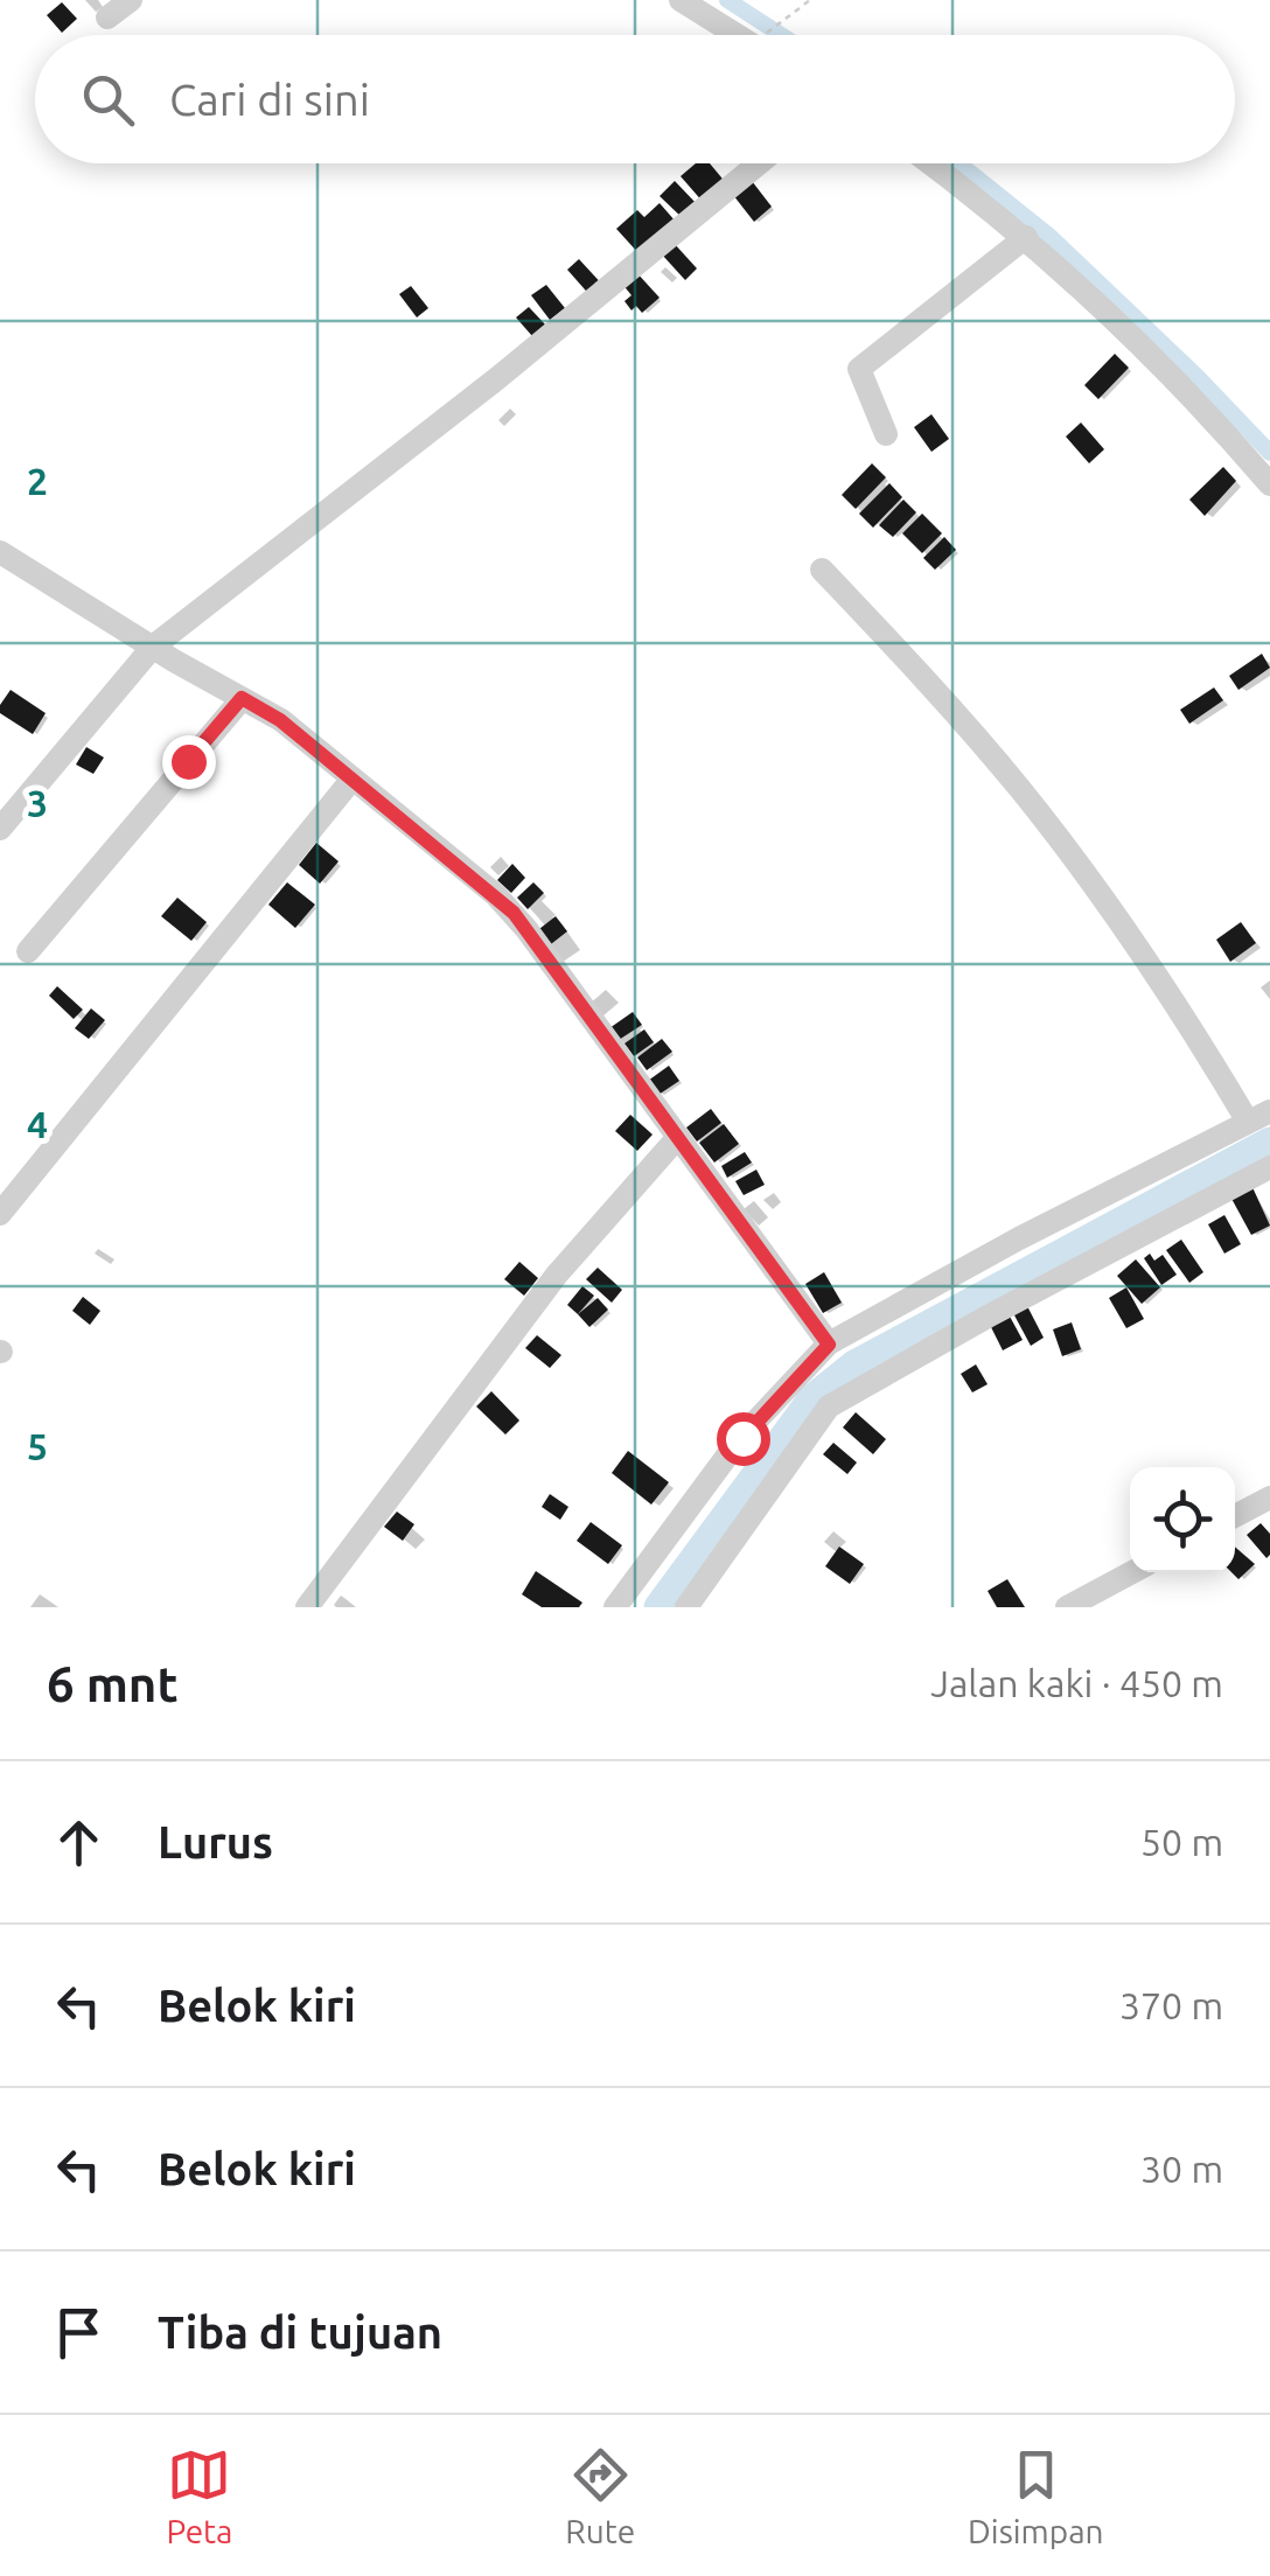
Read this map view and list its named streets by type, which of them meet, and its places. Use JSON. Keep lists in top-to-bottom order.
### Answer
{
  "page": {
    "search": "Cari di sini",
    "heading": ["6 mnt", "Jalan kaki · 450 m"],
    "list": [
      ["Lurus", "50 m"],
      ["Belok kiri", "370 m"],
      ["Belok kiri", "30 m"],
      "Tiba di tujuan"
    ],
    "nav": ["Peta", "Rute", "Disimpan"]
  },
  "grid": {
    "rows": [
      "2",
      "3",
      "4",
      "5"
    ]
  }
}
